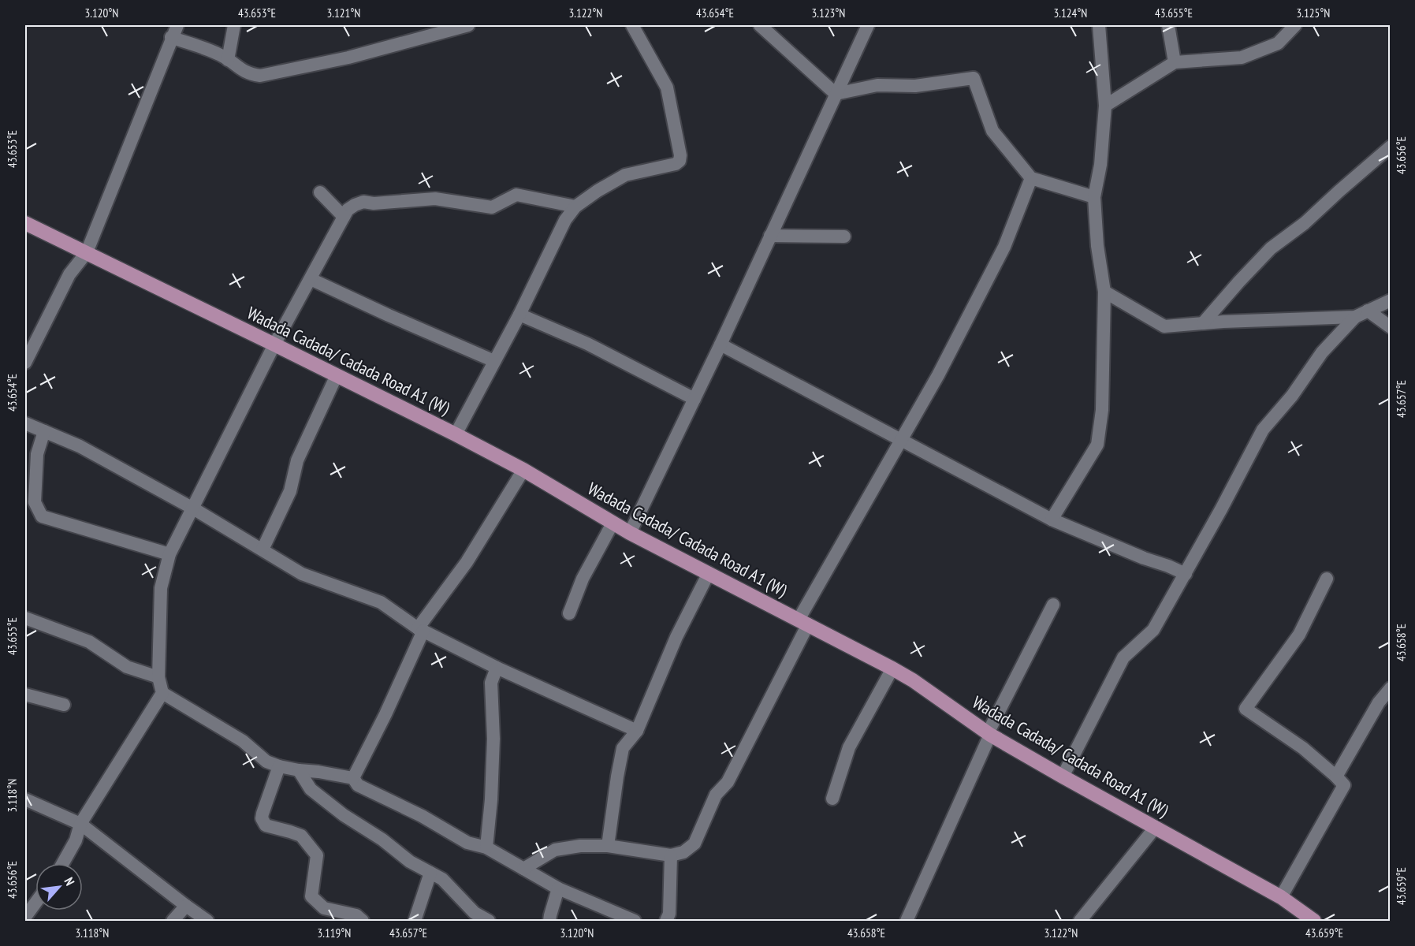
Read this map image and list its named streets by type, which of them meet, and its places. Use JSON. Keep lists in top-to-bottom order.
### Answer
{
  "streets": {
    "main road": ["Wadada Cadada/ Cadada Road A1 (W)"]
  },
  "north": "top right",
  "coordinates": [
    "3.120°N",
    "43.653°E",
    "3.121°N",
    "3.122°N",
    "43.654°E",
    "3.123°N",
    "3.124°N",
    "43.655°E",
    "3.125°N",
    "43.656°E",
    "43.657°E",
    "43.658°E",
    "3.118°N",
    "43.659°E",
    "3.119°N"
  ]
}
